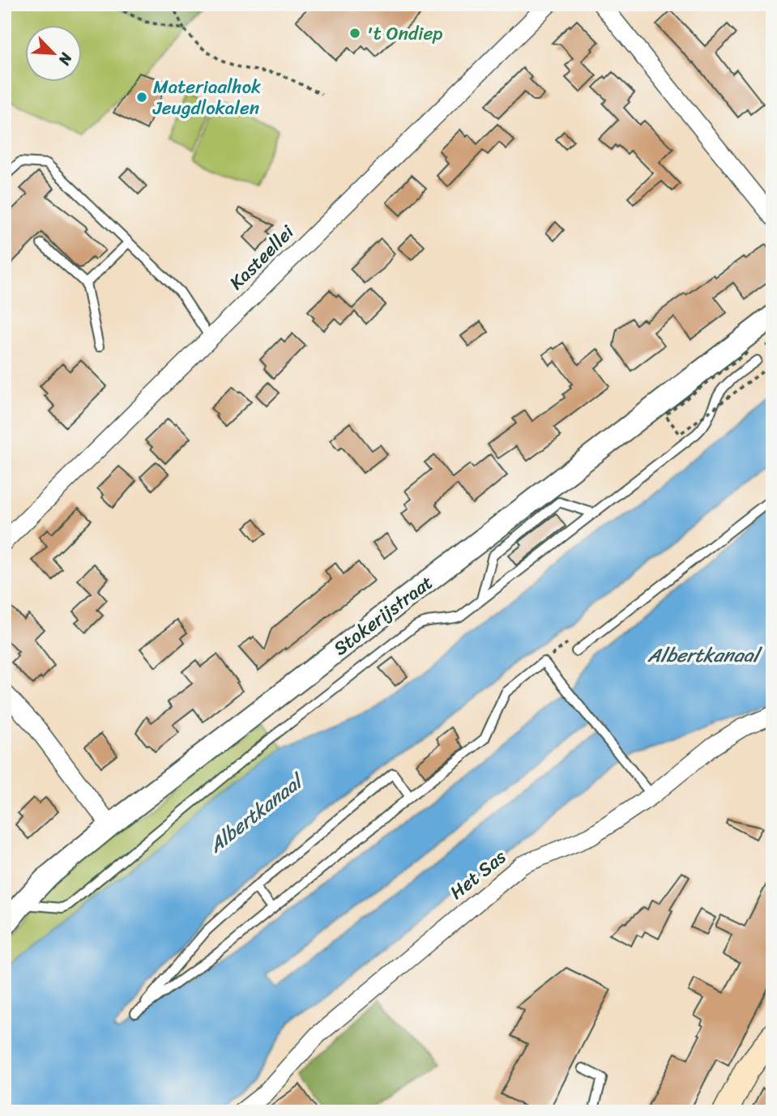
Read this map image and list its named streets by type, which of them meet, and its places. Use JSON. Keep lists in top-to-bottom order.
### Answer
{
  "streets": {
    "street": ["Kasteellei", "Stokerijstraat", "Het Sas"]
  },
  "water": ["Albertkanaal"],
  "places": ["'t Ondiep", "Materiaalhok Jeugdlokalen"],
  "north": "bottom right"
}
